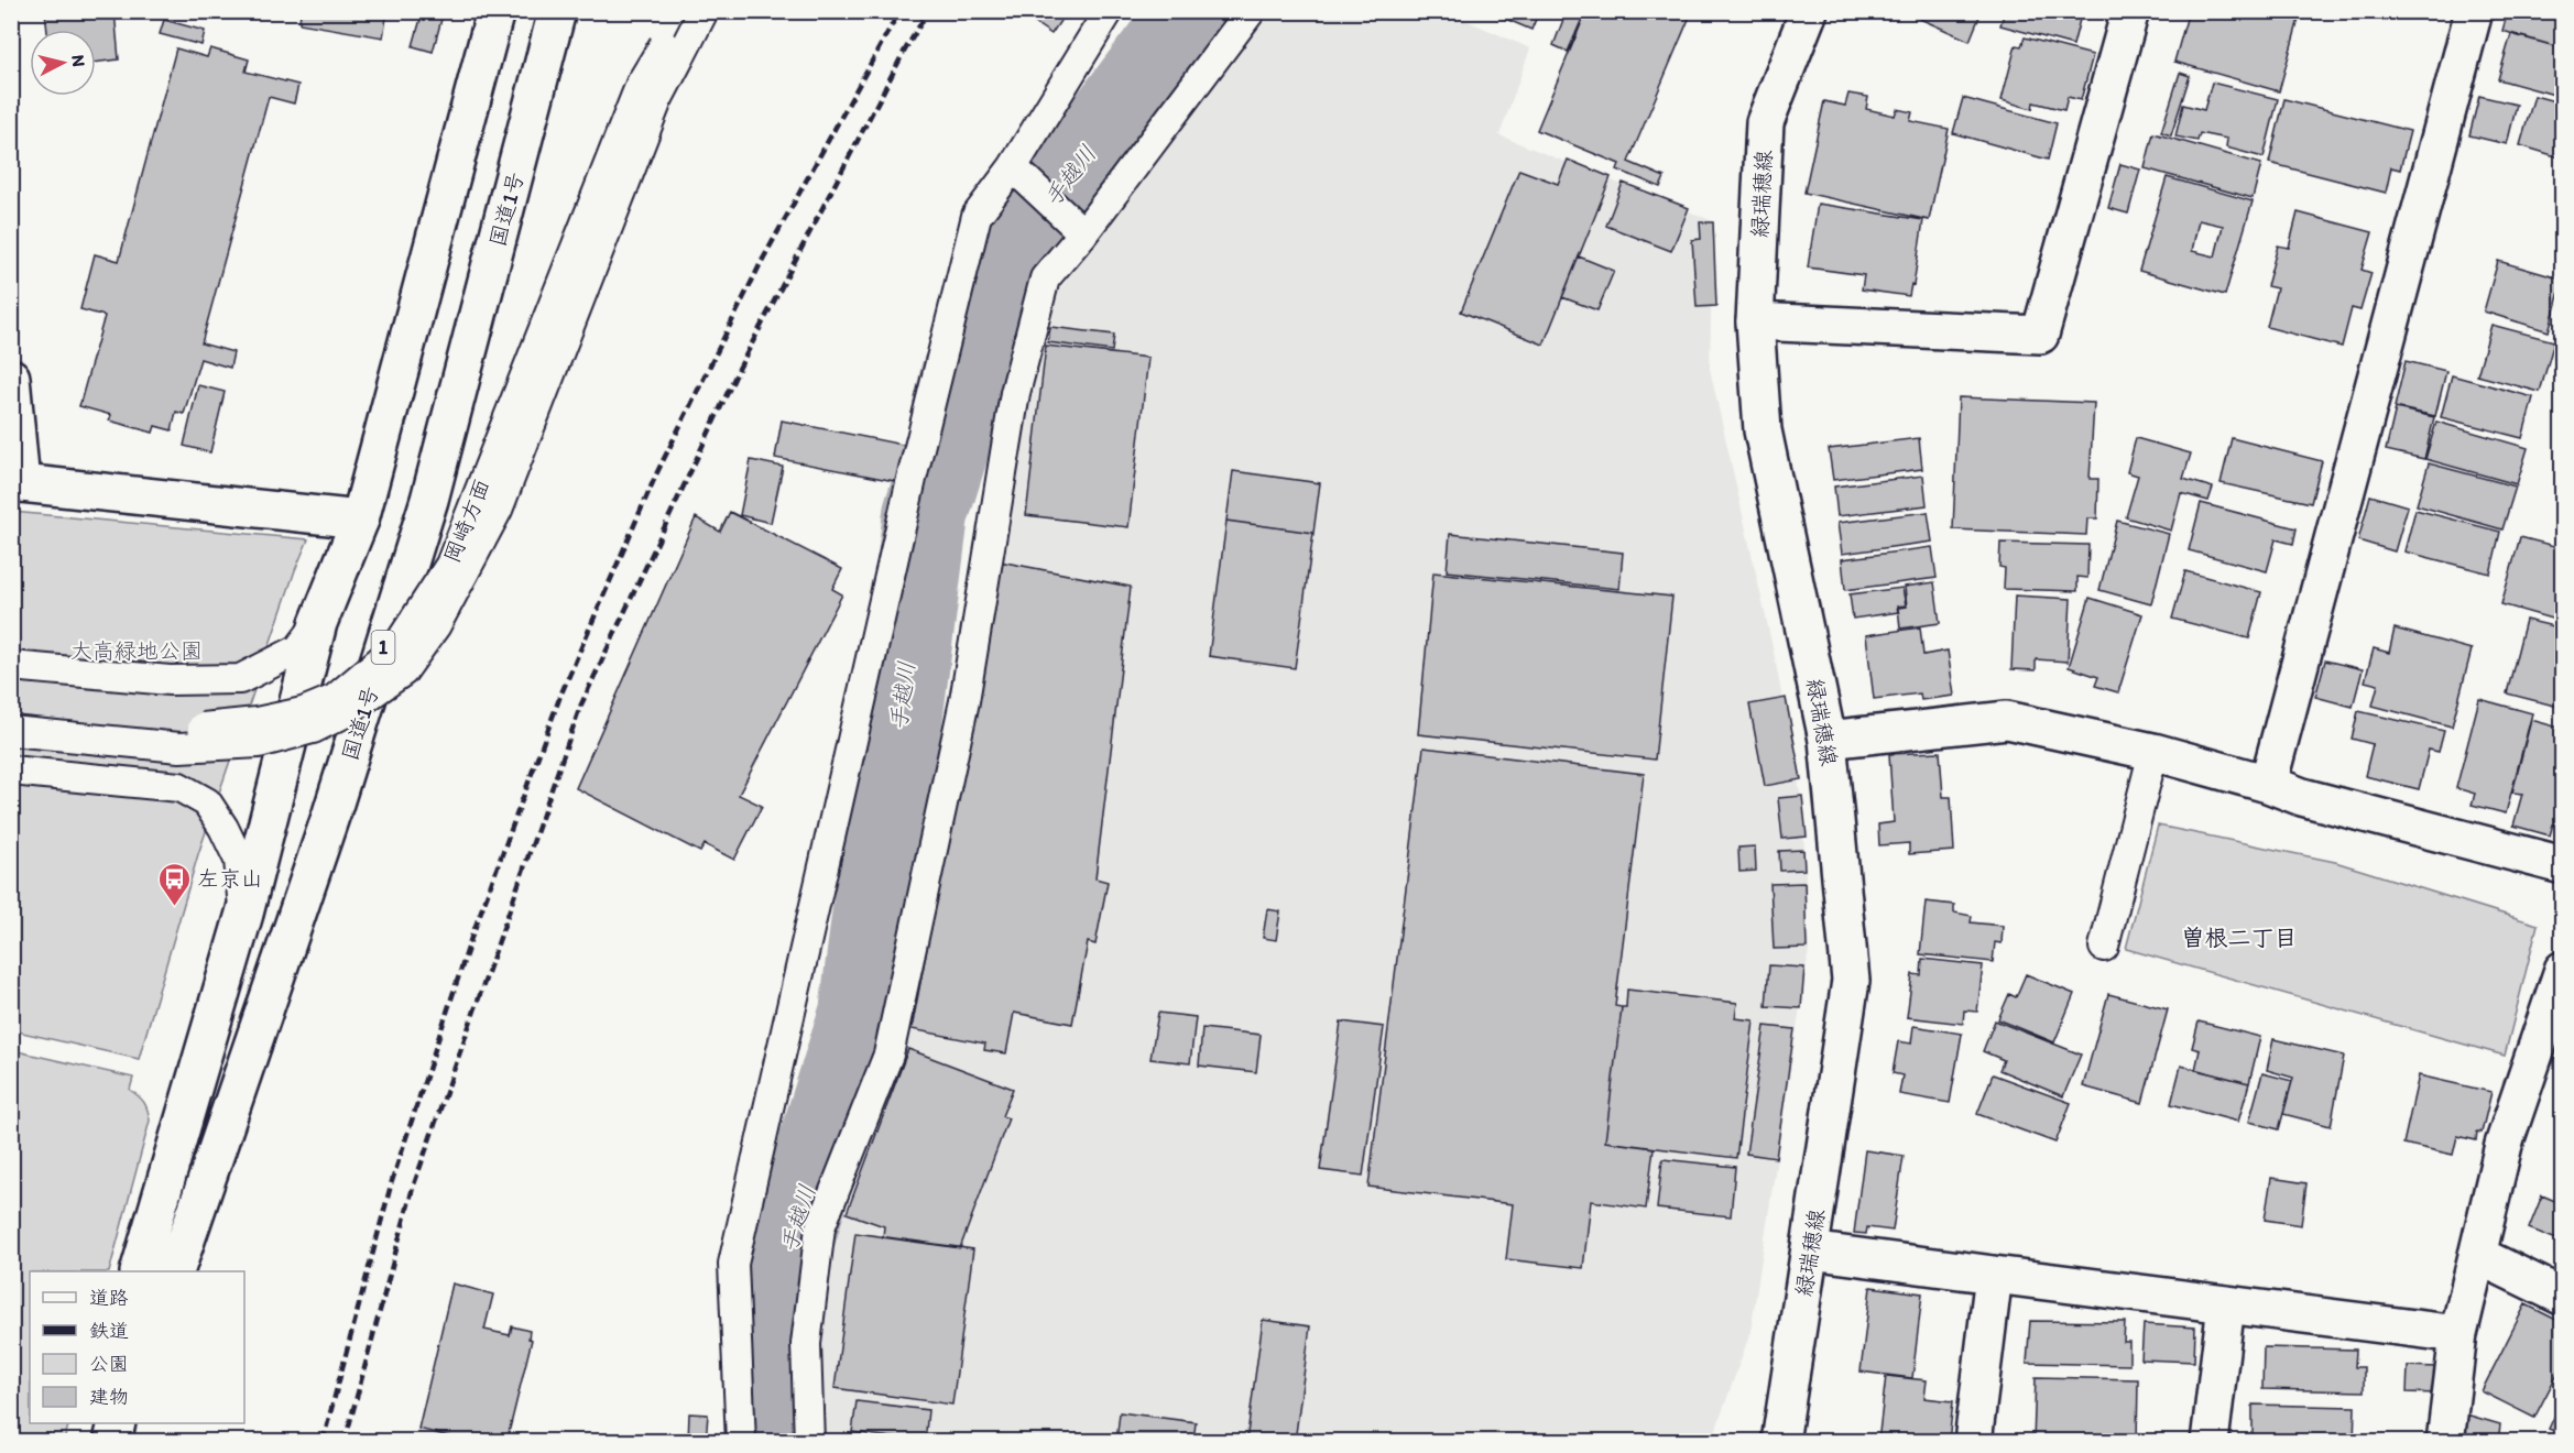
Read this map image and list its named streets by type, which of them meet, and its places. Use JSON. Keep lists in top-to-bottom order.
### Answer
{
  "streets": {
    "main road": ["緑瑞穂線", "国道1号", "1"],
    "lane": ["岡崎方面"]
  },
  "districts": ["曽根二丁目"],
  "water": ["手越川"],
  "parks": ["大高緑地公園"],
  "places": {
    "bus stop": ["左京山"]
  },
  "legend": [
    "道路",
    "鉄道",
    "公園",
    "建物"
  ],
  "north": "right"
}
